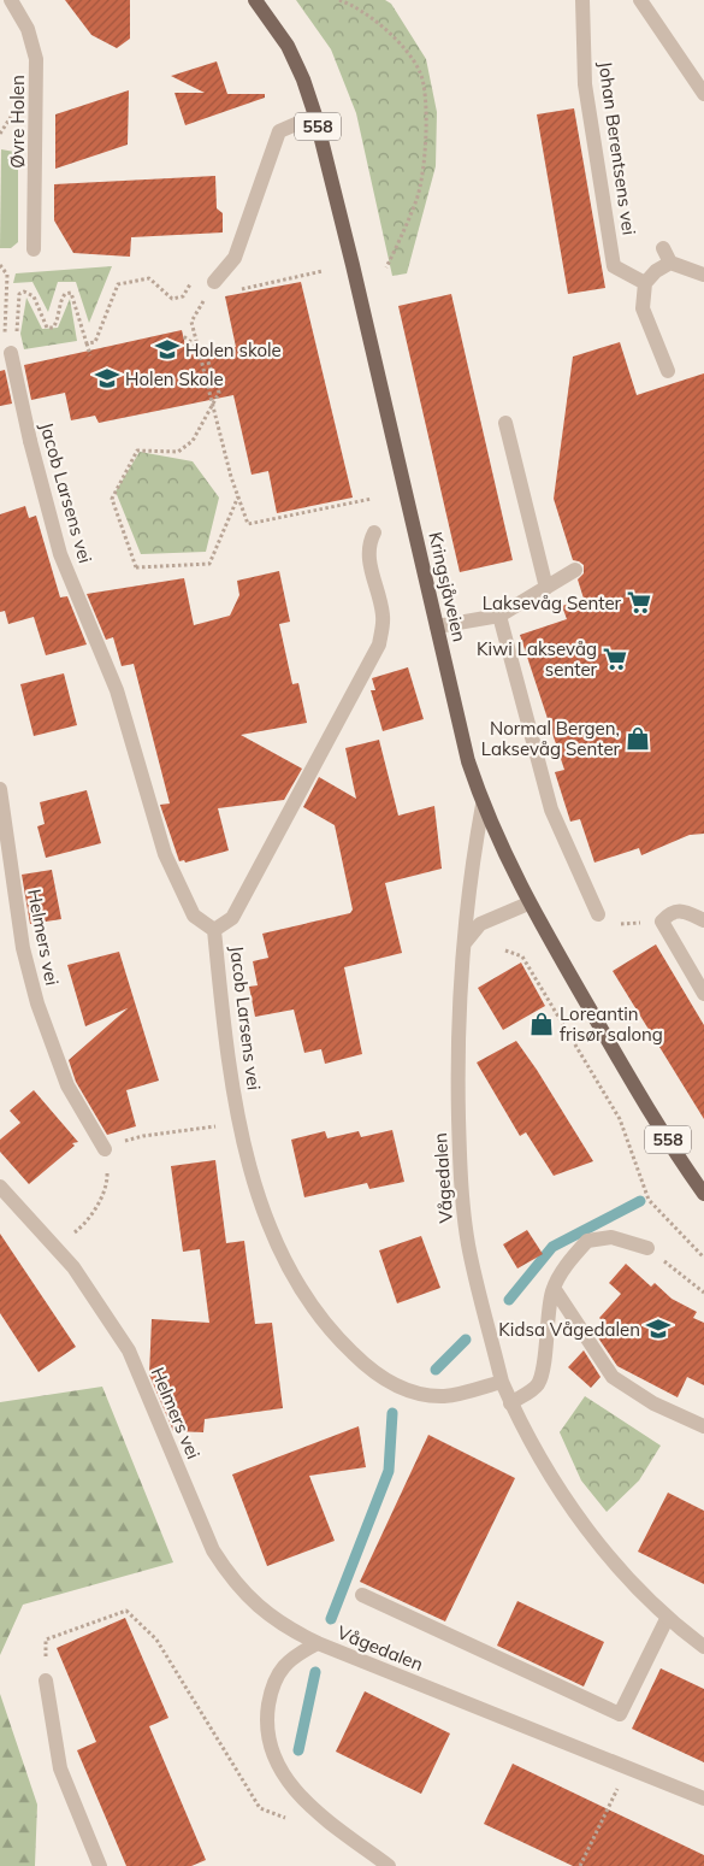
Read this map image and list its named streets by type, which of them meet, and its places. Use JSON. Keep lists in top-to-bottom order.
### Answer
{
  "streets": {
    "main road": ["558", "Kringsjåveien"],
    "street": [
      "Øvre Holen",
      "Johan Berentsens vei",
      "Jacob Larsens vei",
      "Helmers vei",
      "Vågedalen"
    ]
  },
  "crossings": [
    ["Jacob Larsens vei", "Vågedalen"],
    ["Kringsjåveien", "Vågedalen"],
    ["Helmers vei", "Vågedalen"]
  ],
  "places": {
    "school or university": ["Holen skole", "Holen Skole", "Kidsa Vågedalen"],
    "supermarket": ["Laksevåg Senter", "Kiwi Laksevåg senter"],
    "shop": ["Normal Bergen, Laksevåg Senter", "Loreantin frisør salong"]
  }
}
